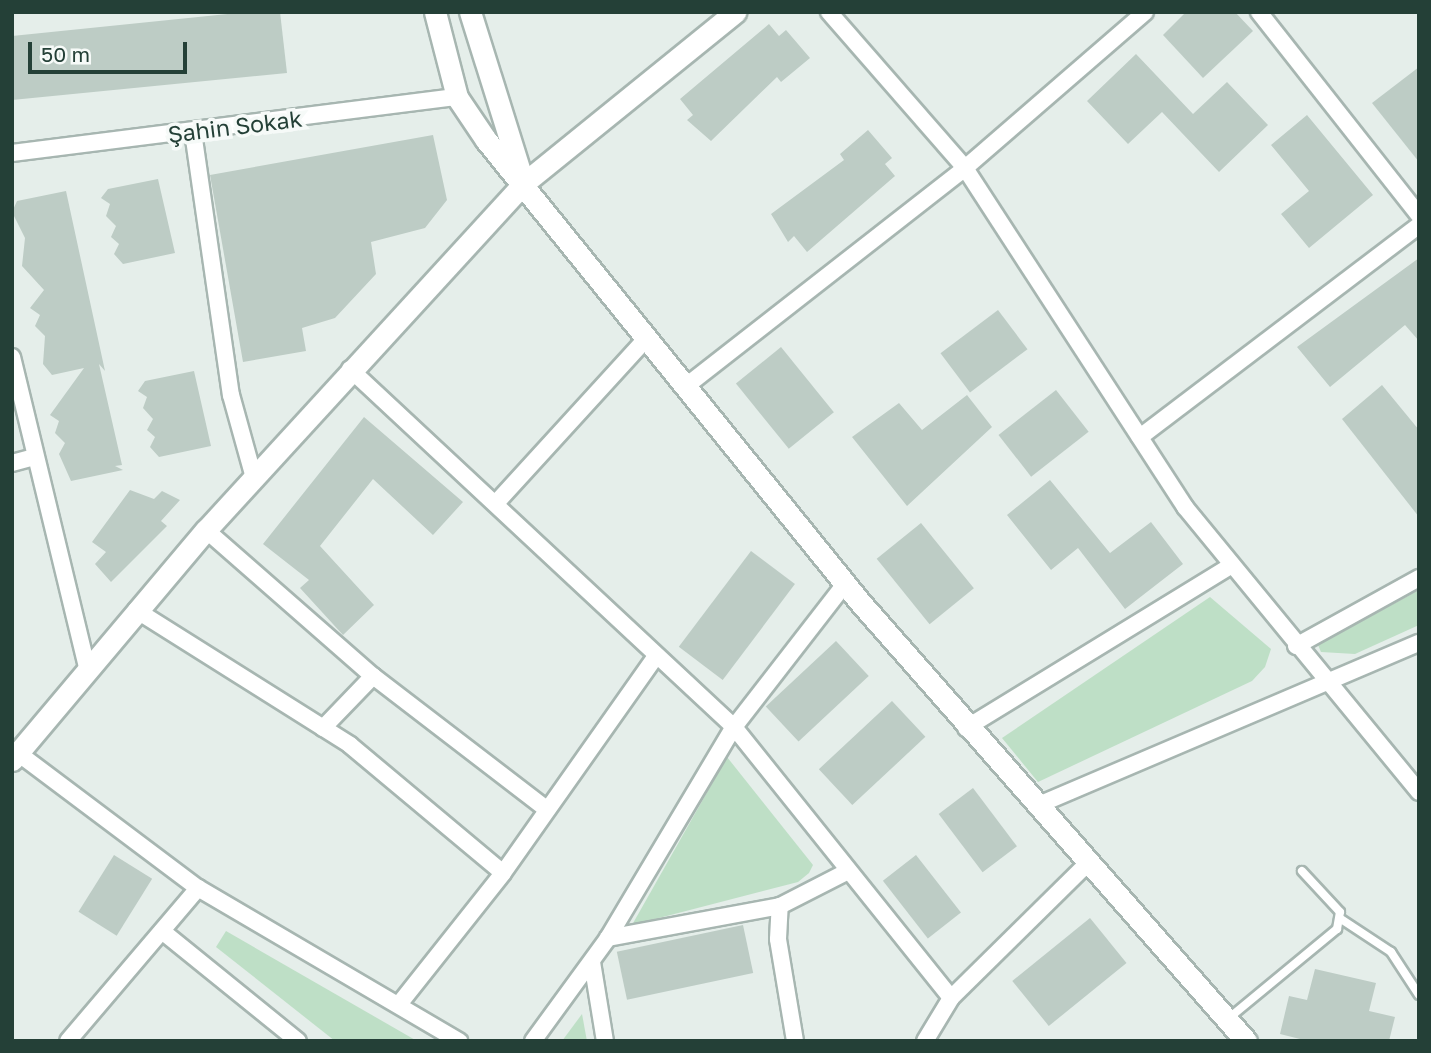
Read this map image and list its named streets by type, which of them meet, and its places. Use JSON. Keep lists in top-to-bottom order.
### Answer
{
  "streets": {
    "street": ["Şahin Sokak"]
  },
  "scale_bar": "50 m"
}
